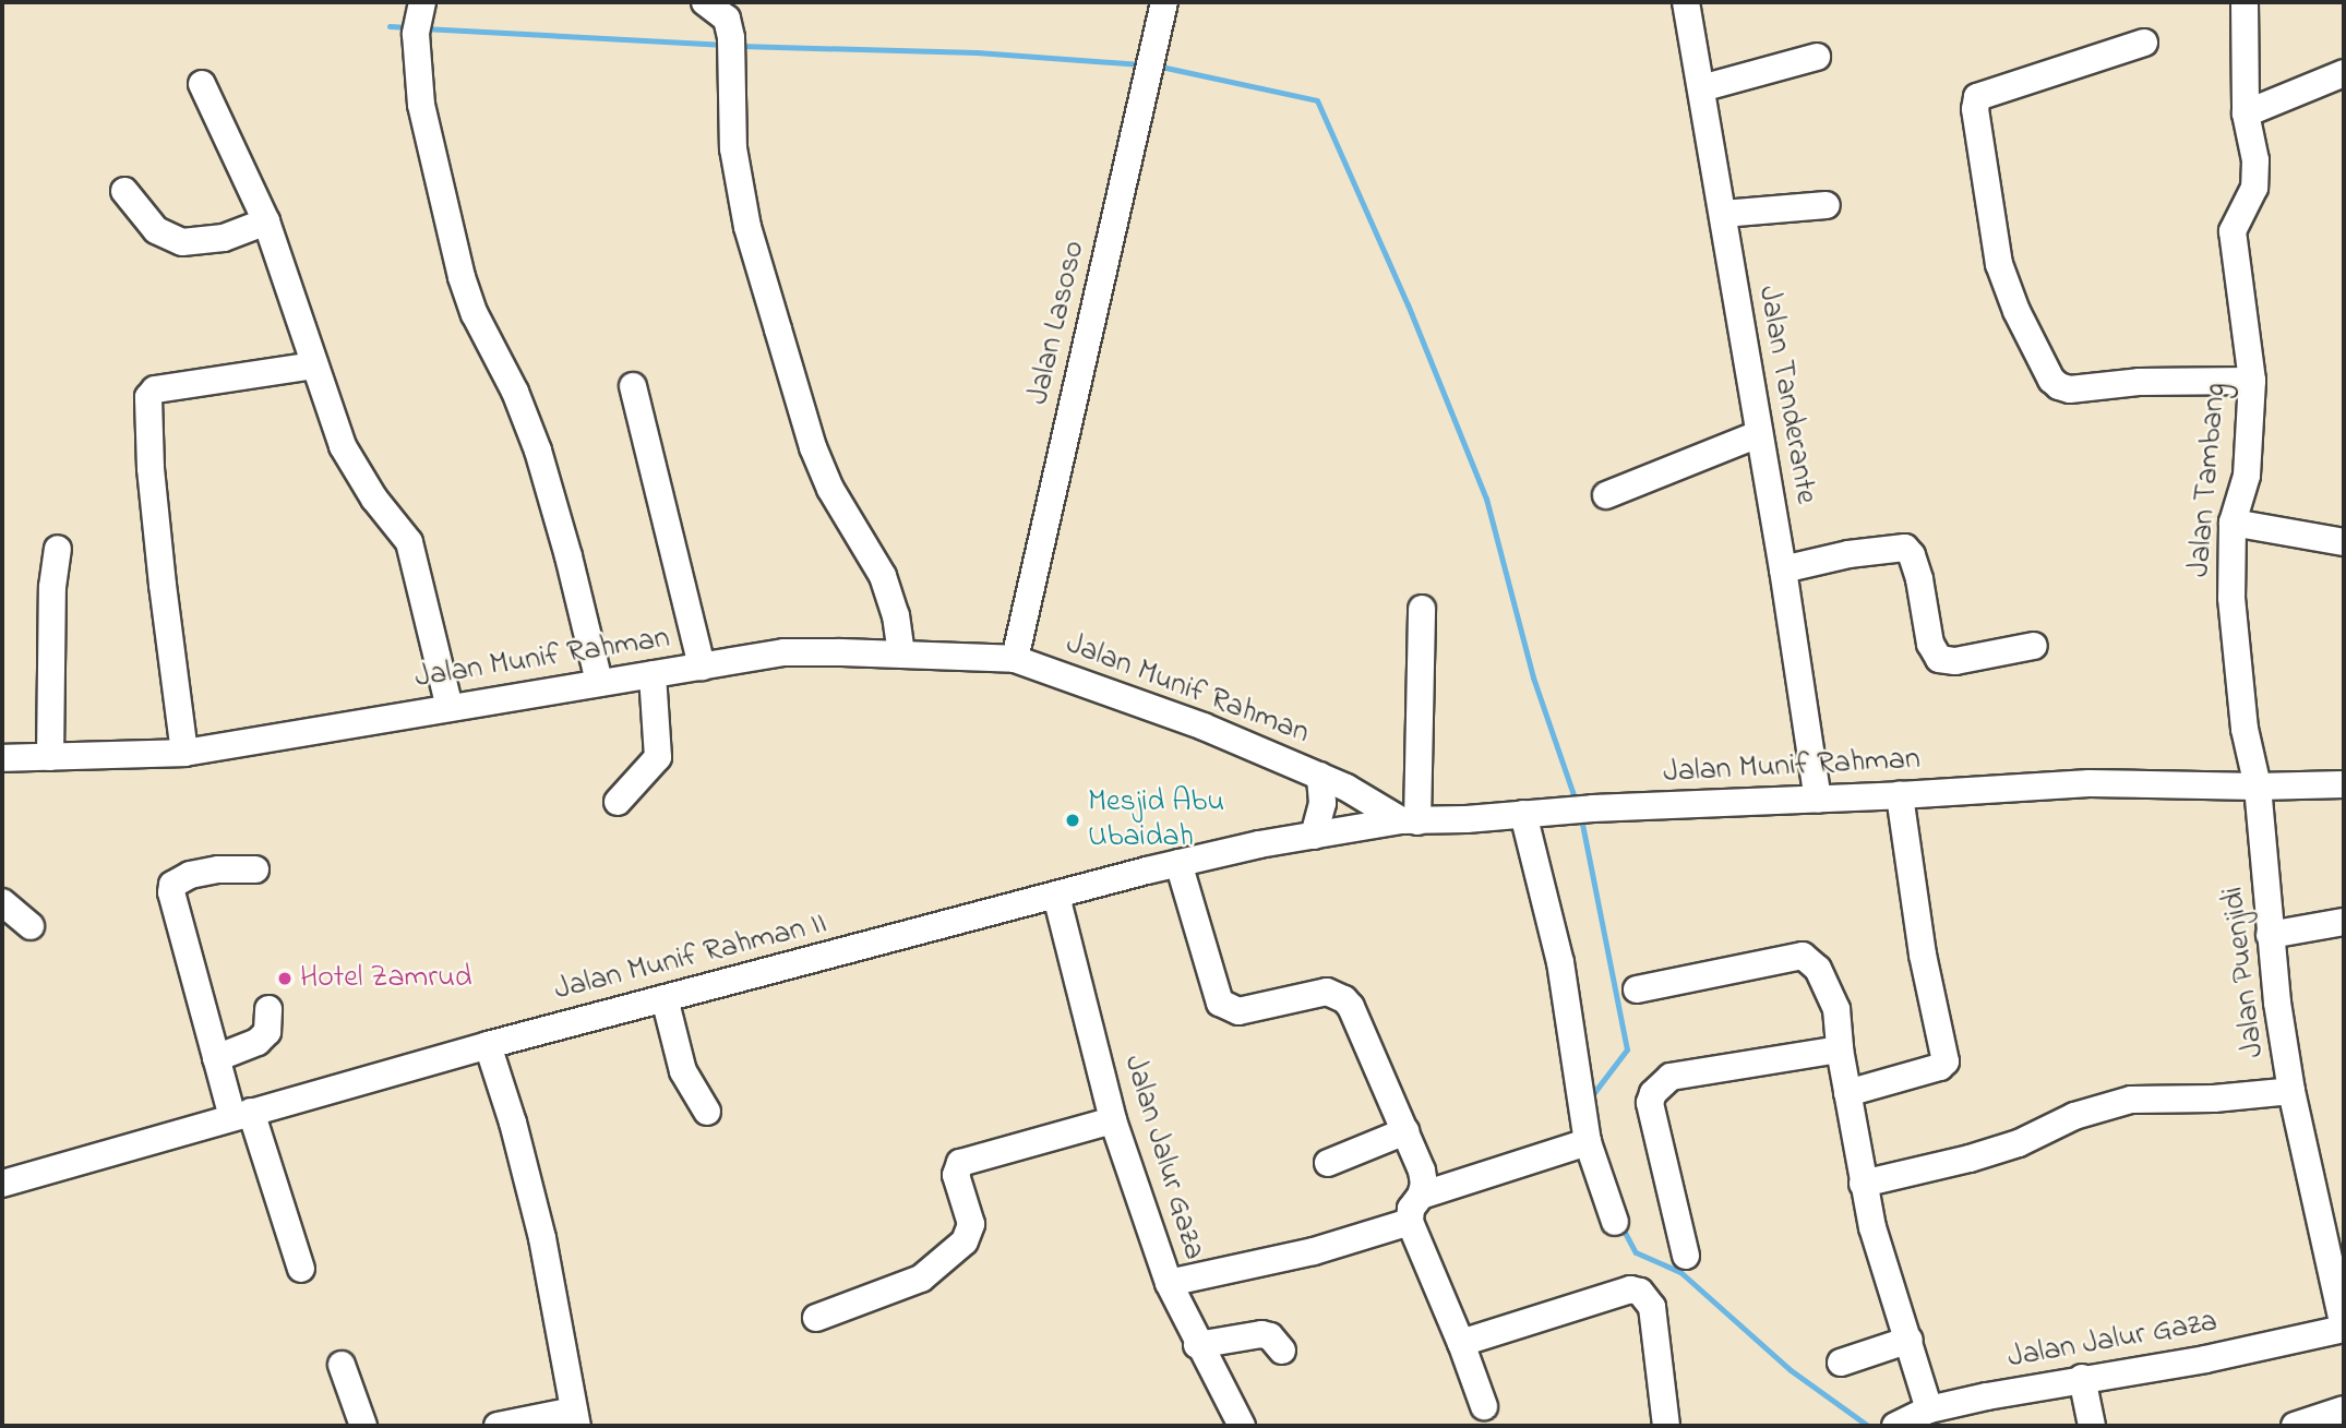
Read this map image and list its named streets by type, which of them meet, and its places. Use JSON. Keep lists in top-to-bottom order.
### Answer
{
  "streets": {
    "street": [
      "Jalan Lasoso",
      "Jalan Tanderante",
      "Jalan Tambang",
      "Jalan Munif Rahman",
      "Jalan Munif Rahman II",
      "Jalan Puenjidi",
      "Jalan Jalur Gaza"
    ]
  },
  "crossings": [
    ["Jalan Lasoso", "Jalan Munif Rahman"],
    ["Jalan Tanderante", "Jalan Munif Rahman"],
    ["Jalan Tambang", "Jalan Munif Rahman"],
    ["Jalan Tambang", "Jalan Puenjidi"],
    ["Jalan Munif Rahman", "Jalan Munif Rahman II"],
    ["Jalan Munif Rahman", "Jalan Puenjidi"],
    ["Jalan Munif Rahman II", "Jalan Jalur Gaza"],
    ["Jalan Puenjidi", "Jalan Jalur Gaza"]
  ],
  "places": ["Mesjid Abu Ubaidah", "Hotel Zamrud"]
}
